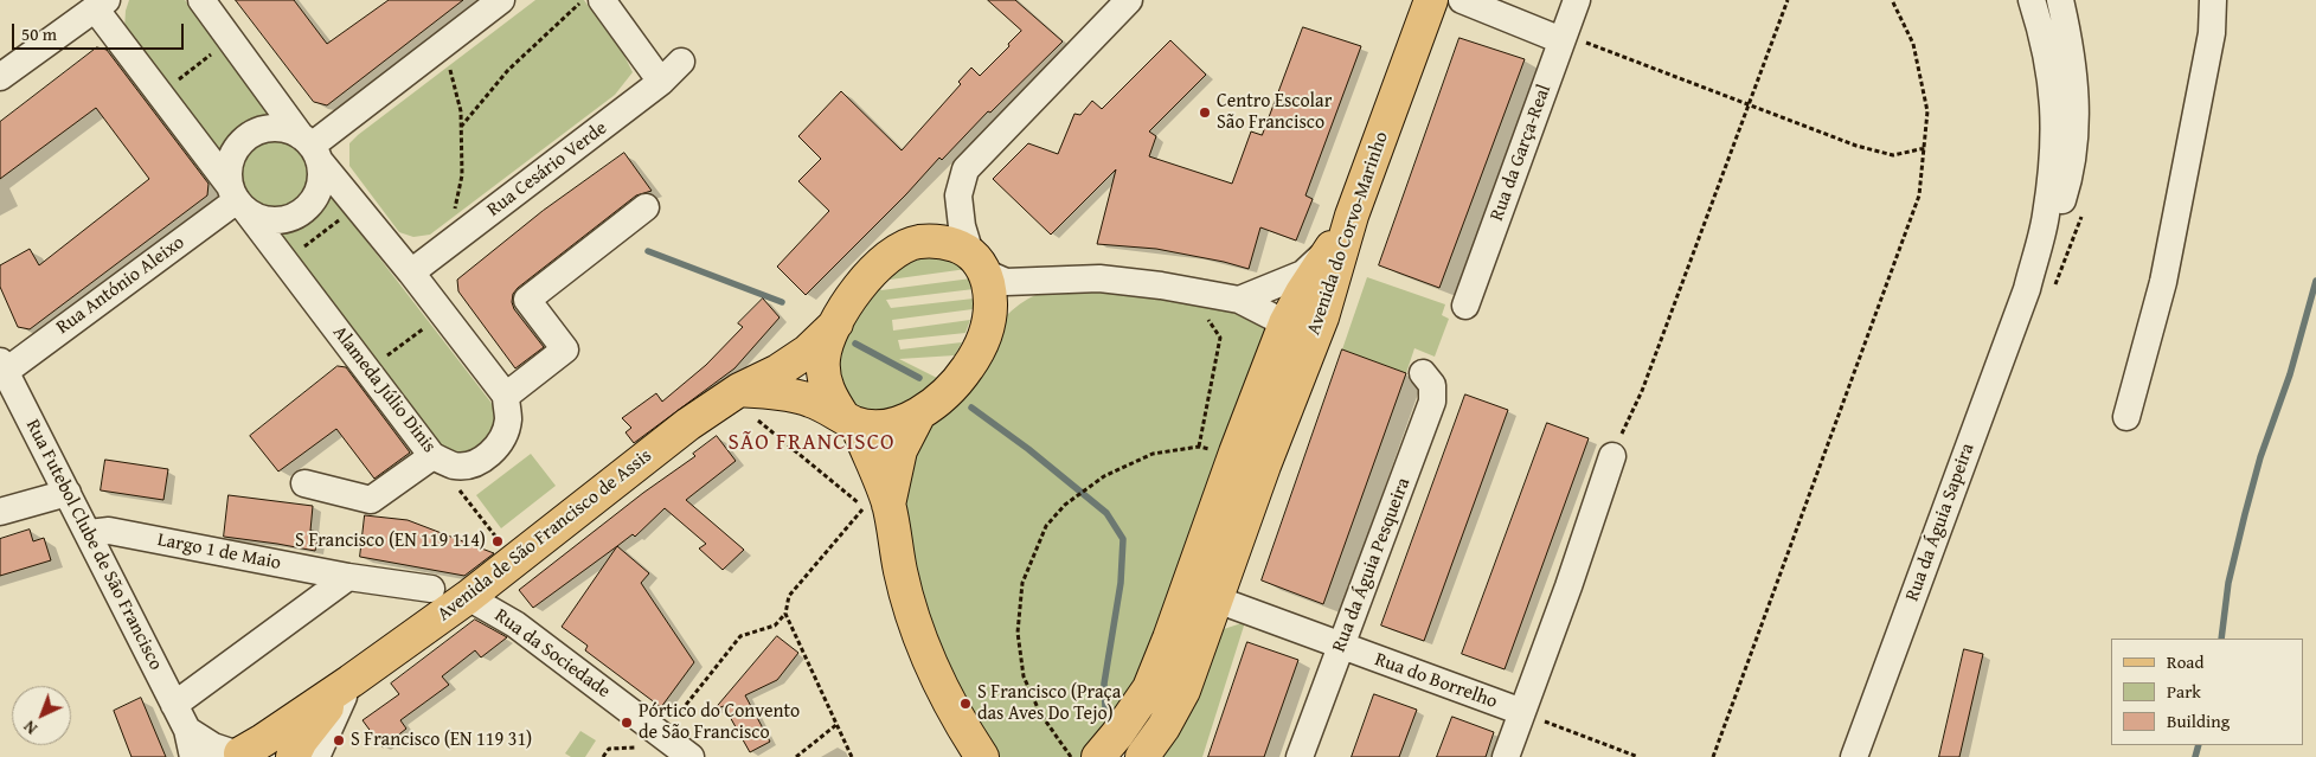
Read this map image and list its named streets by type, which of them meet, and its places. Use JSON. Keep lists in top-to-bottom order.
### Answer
{
  "streets": {
    "main road": ["Avenida do Corvo-Marinho", "Avenida de São Francisco de Assis"],
    "street": [
      "Rua da Garça-Real",
      "Rua Cesário Verde",
      "Rua António Aleixo",
      "Alameda Júlio Dinis",
      "Rua da Águia Sapeira",
      "Rua Futebol Clube de São Francisco",
      "Largo 1 de Maio",
      "Rua da Águia Pesqueira",
      "Rua da Sociedade",
      "Rua do Borrelho"
    ]
  },
  "crossings": [
    ["Avenida do Corvo-Marinho", "Rua do Borrelho"],
    ["Rua António Aleixo", "Alameda Júlio Dinis"],
    ["Rua António Aleixo", "Rua Futebol Clube de São Francisco"],
    ["Avenida de São Francisco de Assis", "Rua da Sociedade"],
    ["Rua Futebol Clube de São Francisco", "Largo 1 de Maio"],
    ["Rua da Águia Pesqueira", "Rua do Borrelho"]
  ],
  "districts": ["SÃO FRANCISCO"],
  "places": [
    "Centro Escolar São Francisco",
    "S Francisco (EN 119 114)",
    "S Francisco (Praça das Aves Do Tejo)",
    "Pórtico do Convento de São Francisco",
    "S Francisco (EN 119 31)"
  ],
  "legend": ["Road", "Park", "Building"],
  "scale_bar": "50 m",
  "north": "bottom left"
}
